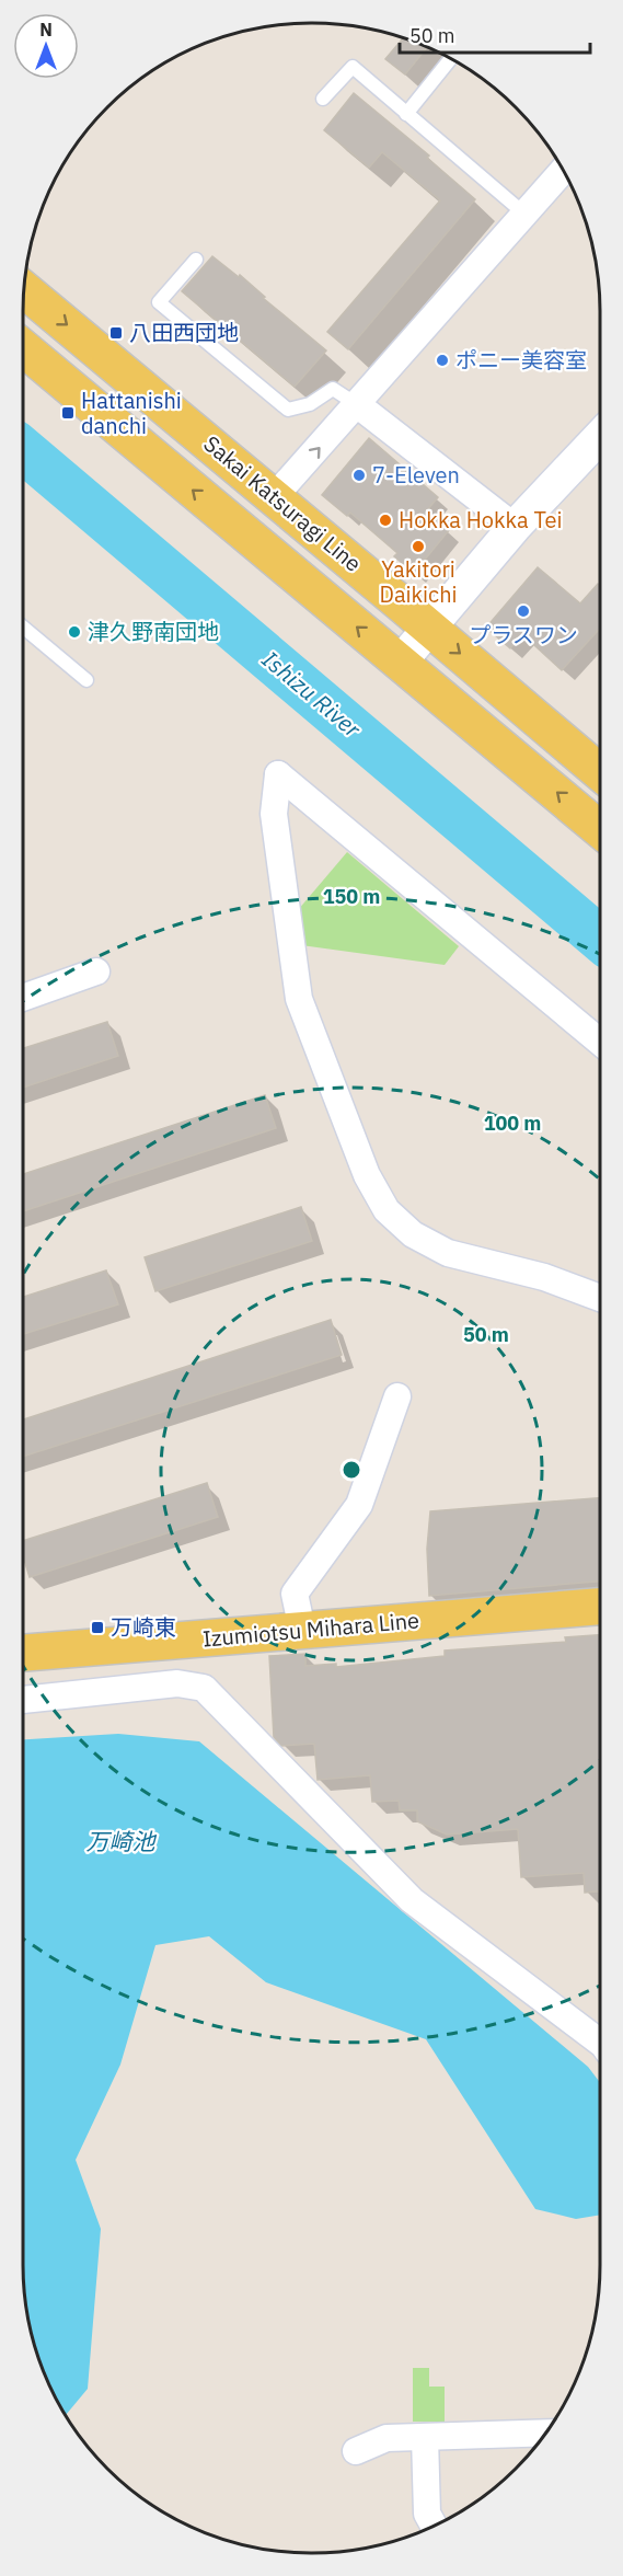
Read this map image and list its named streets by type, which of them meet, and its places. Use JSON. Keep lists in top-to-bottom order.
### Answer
{
  "streets": {
    "main road": ["Sakai Katsuragi Line", "Izumiotsu Mihara Line"]
  },
  "water": ["Ishizu River", "万崎池"],
  "places": {
    "transit": ["八田西団地", "Hattanishi danchi", "万崎東"],
    "other": [
      "ポニー美容室",
      "7-Eleven",
      "Hokka Hokka Tei",
      "Yakitori Daikichi",
      "プラスワン",
      "津久野南団地"
    ]
  },
  "scale_bar": "50 m",
  "north": "top",
  "rings": ["150 m", "100 m", "50 m"]
}
